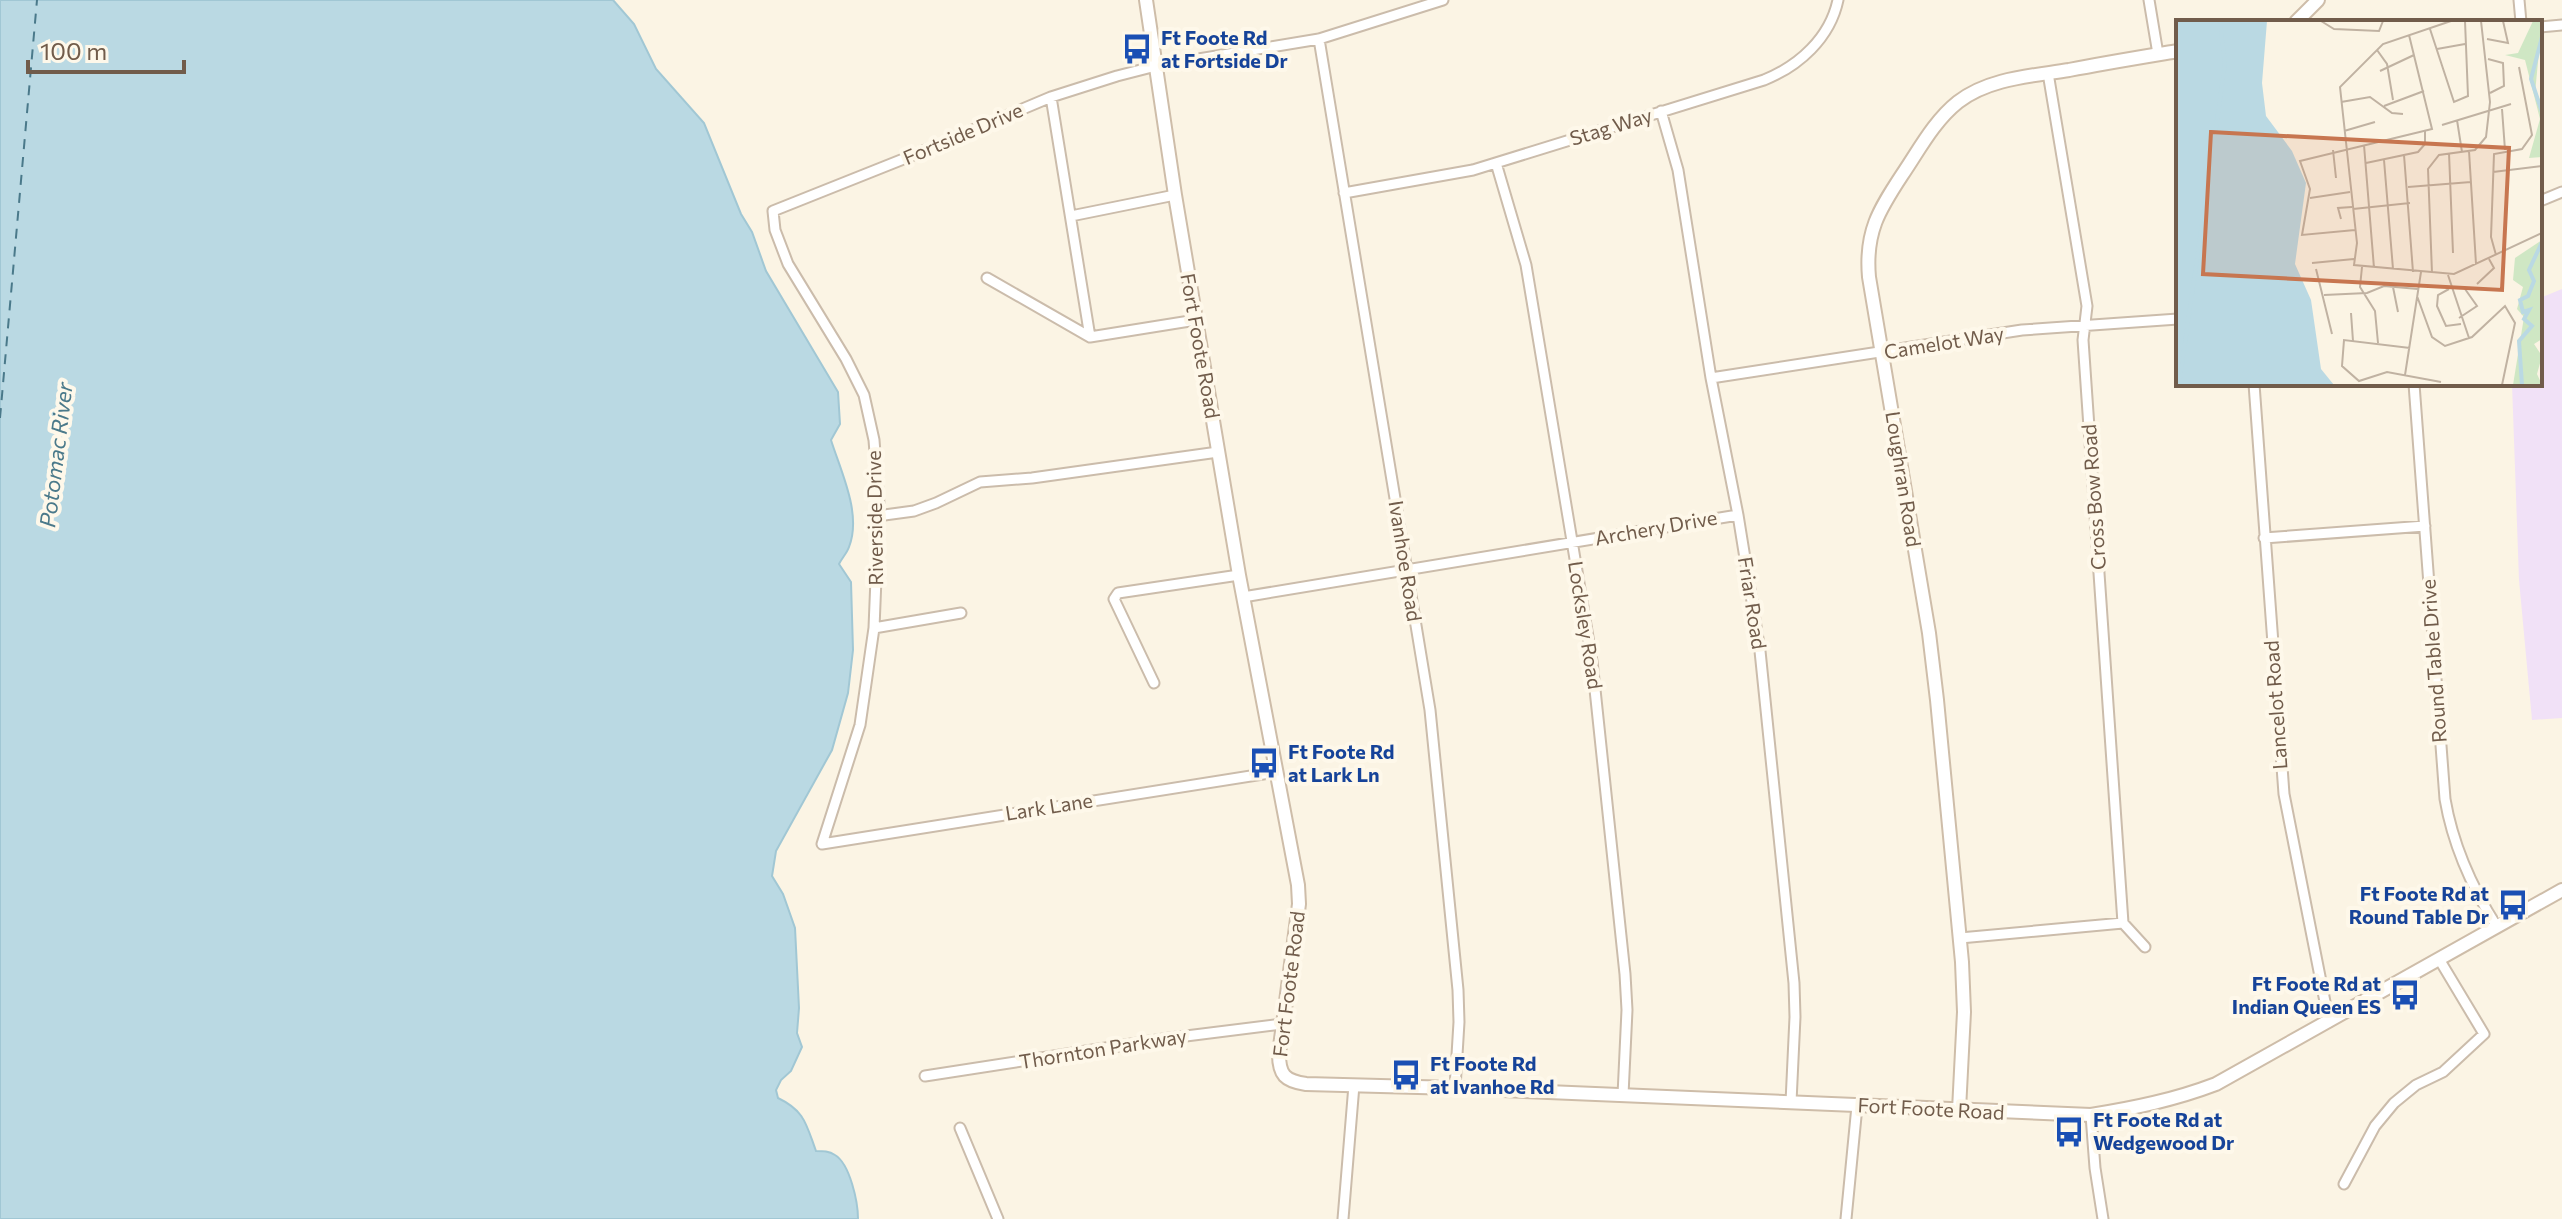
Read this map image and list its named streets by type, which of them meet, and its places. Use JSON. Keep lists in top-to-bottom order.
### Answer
{
  "streets": {
    "street": [
      "Stag Way",
      "Fortside Drive",
      "Camelot Way",
      "Fort Foote Road",
      "Loughran Road",
      "Cross Bow Road",
      "Riverside Drive",
      "Archery Drive",
      "Ivanhoe Road",
      "Friar Road",
      "Locksley Road",
      "Round Table Drive",
      "Lancelot Road",
      "Lark Lane",
      "Thornton Parkway"
    ]
  },
  "crossings": [
    ["Stag Way", "Ivanhoe Road"],
    ["Stag Way", "Friar Road"],
    ["Stag Way", "Locksley Road"],
    ["Fortside Drive", "Fort Foote Road"],
    ["Fortside Drive", "Riverside Drive"],
    ["Fortside Drive", "Ivanhoe Road"],
    ["Camelot Way", "Loughran Road"],
    ["Camelot Way", "Cross Bow Road"],
    ["Camelot Way", "Friar Road"],
    ["Fort Foote Road", "Loughran Road"],
    ["Fort Foote Road", "Archery Drive"],
    ["Fort Foote Road", "Ivanhoe Road"],
    ["Fort Foote Road", "Friar Road"],
    ["Fort Foote Road", "Locksley Road"],
    ["Fort Foote Road", "Round Table Drive"],
    ["Fort Foote Road", "Lancelot Road"],
    ["Fort Foote Road", "Lark Lane"],
    ["Fort Foote Road", "Thornton Parkway"],
    ["Loughran Road", "Cross Bow Road"],
    ["Riverside Drive", "Lark Lane"],
    ["Archery Drive", "Ivanhoe Road"],
    ["Archery Drive", "Friar Road"],
    ["Archery Drive", "Locksley Road"]
  ],
  "water": ["Potomac River"],
  "places": {
    "bus stop": [
      "Ft Foote Rd at Fortside Dr",
      "Ft Foote Rd at Lark Ln",
      "Ft Foote Rd at Round Table Dr",
      "Ft Foote Rd at Indian Queen ES",
      "Ft Foote Rd at Ivanhoe Rd",
      "Ft Foote Rd at Wedgewood Dr"
    ]
  },
  "scale_bar": "100 m"
}
